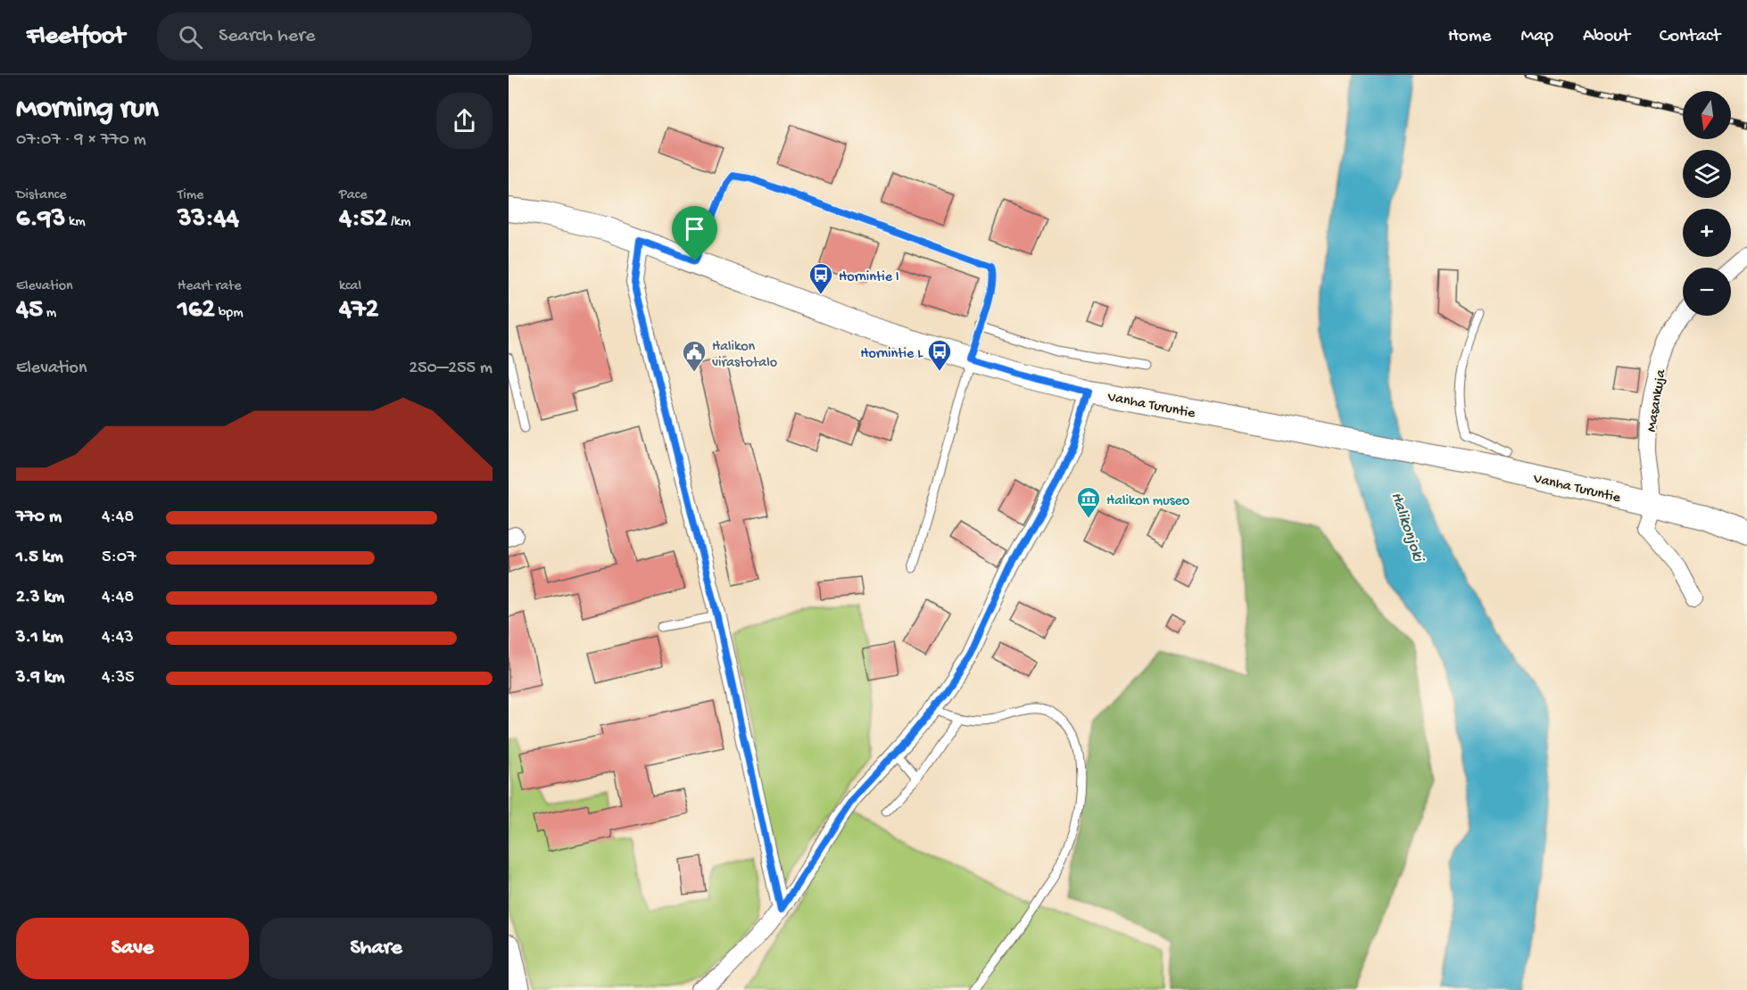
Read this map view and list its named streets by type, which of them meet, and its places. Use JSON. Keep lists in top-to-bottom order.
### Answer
{
  "streets": {
    "street": ["Masankuja", "Vanha Turuntie"]
  },
  "crossings": [
    ["Masankuja", "Vanha Turuntie"]
  ],
  "water": ["Halikonjoki"],
  "places": {
    "bus stop": ["Hornintie I", "Hornintie L"],
    "public building": ["Halikon virastotalo"],
    "museum": ["Halikon museo"]
  },
  "north": "bottom",
  "page": {
    "header": "Fleetfoot",
    "search": "Search here",
    "nav": [
      "Home",
      "Map",
      "About",
      "Contact"
    ],
    "heading": ["Morning run", "07:07 · 9 × 770 m"],
    "map_buttons": ["+", "−"],
    "stats": [
      ["Distance", "6.93 km"],
      ["Time", "33:44"],
      ["Pace", "4:52 /km"],
      ["Elevation", "45 m"],
      ["Heart rate", "162 bpm"],
      ["kcal", "472"]
    ],
    "chart": ["Elevation", "250–255 m"],
    "list": [
      {
        "name": "770 m",
        "note": "4:48"
      },
      {
        "name": "1.5 km",
        "note": "5:07"
      },
      {
        "name": "2.3 km",
        "note": "4:48"
      },
      {
        "name": "3.1 km",
        "note": "4:43"
      },
      {
        "name": "3.9 km",
        "note": "4:35"
      }
    ],
    "buttons": ["Save", "Share"]
  }
}
